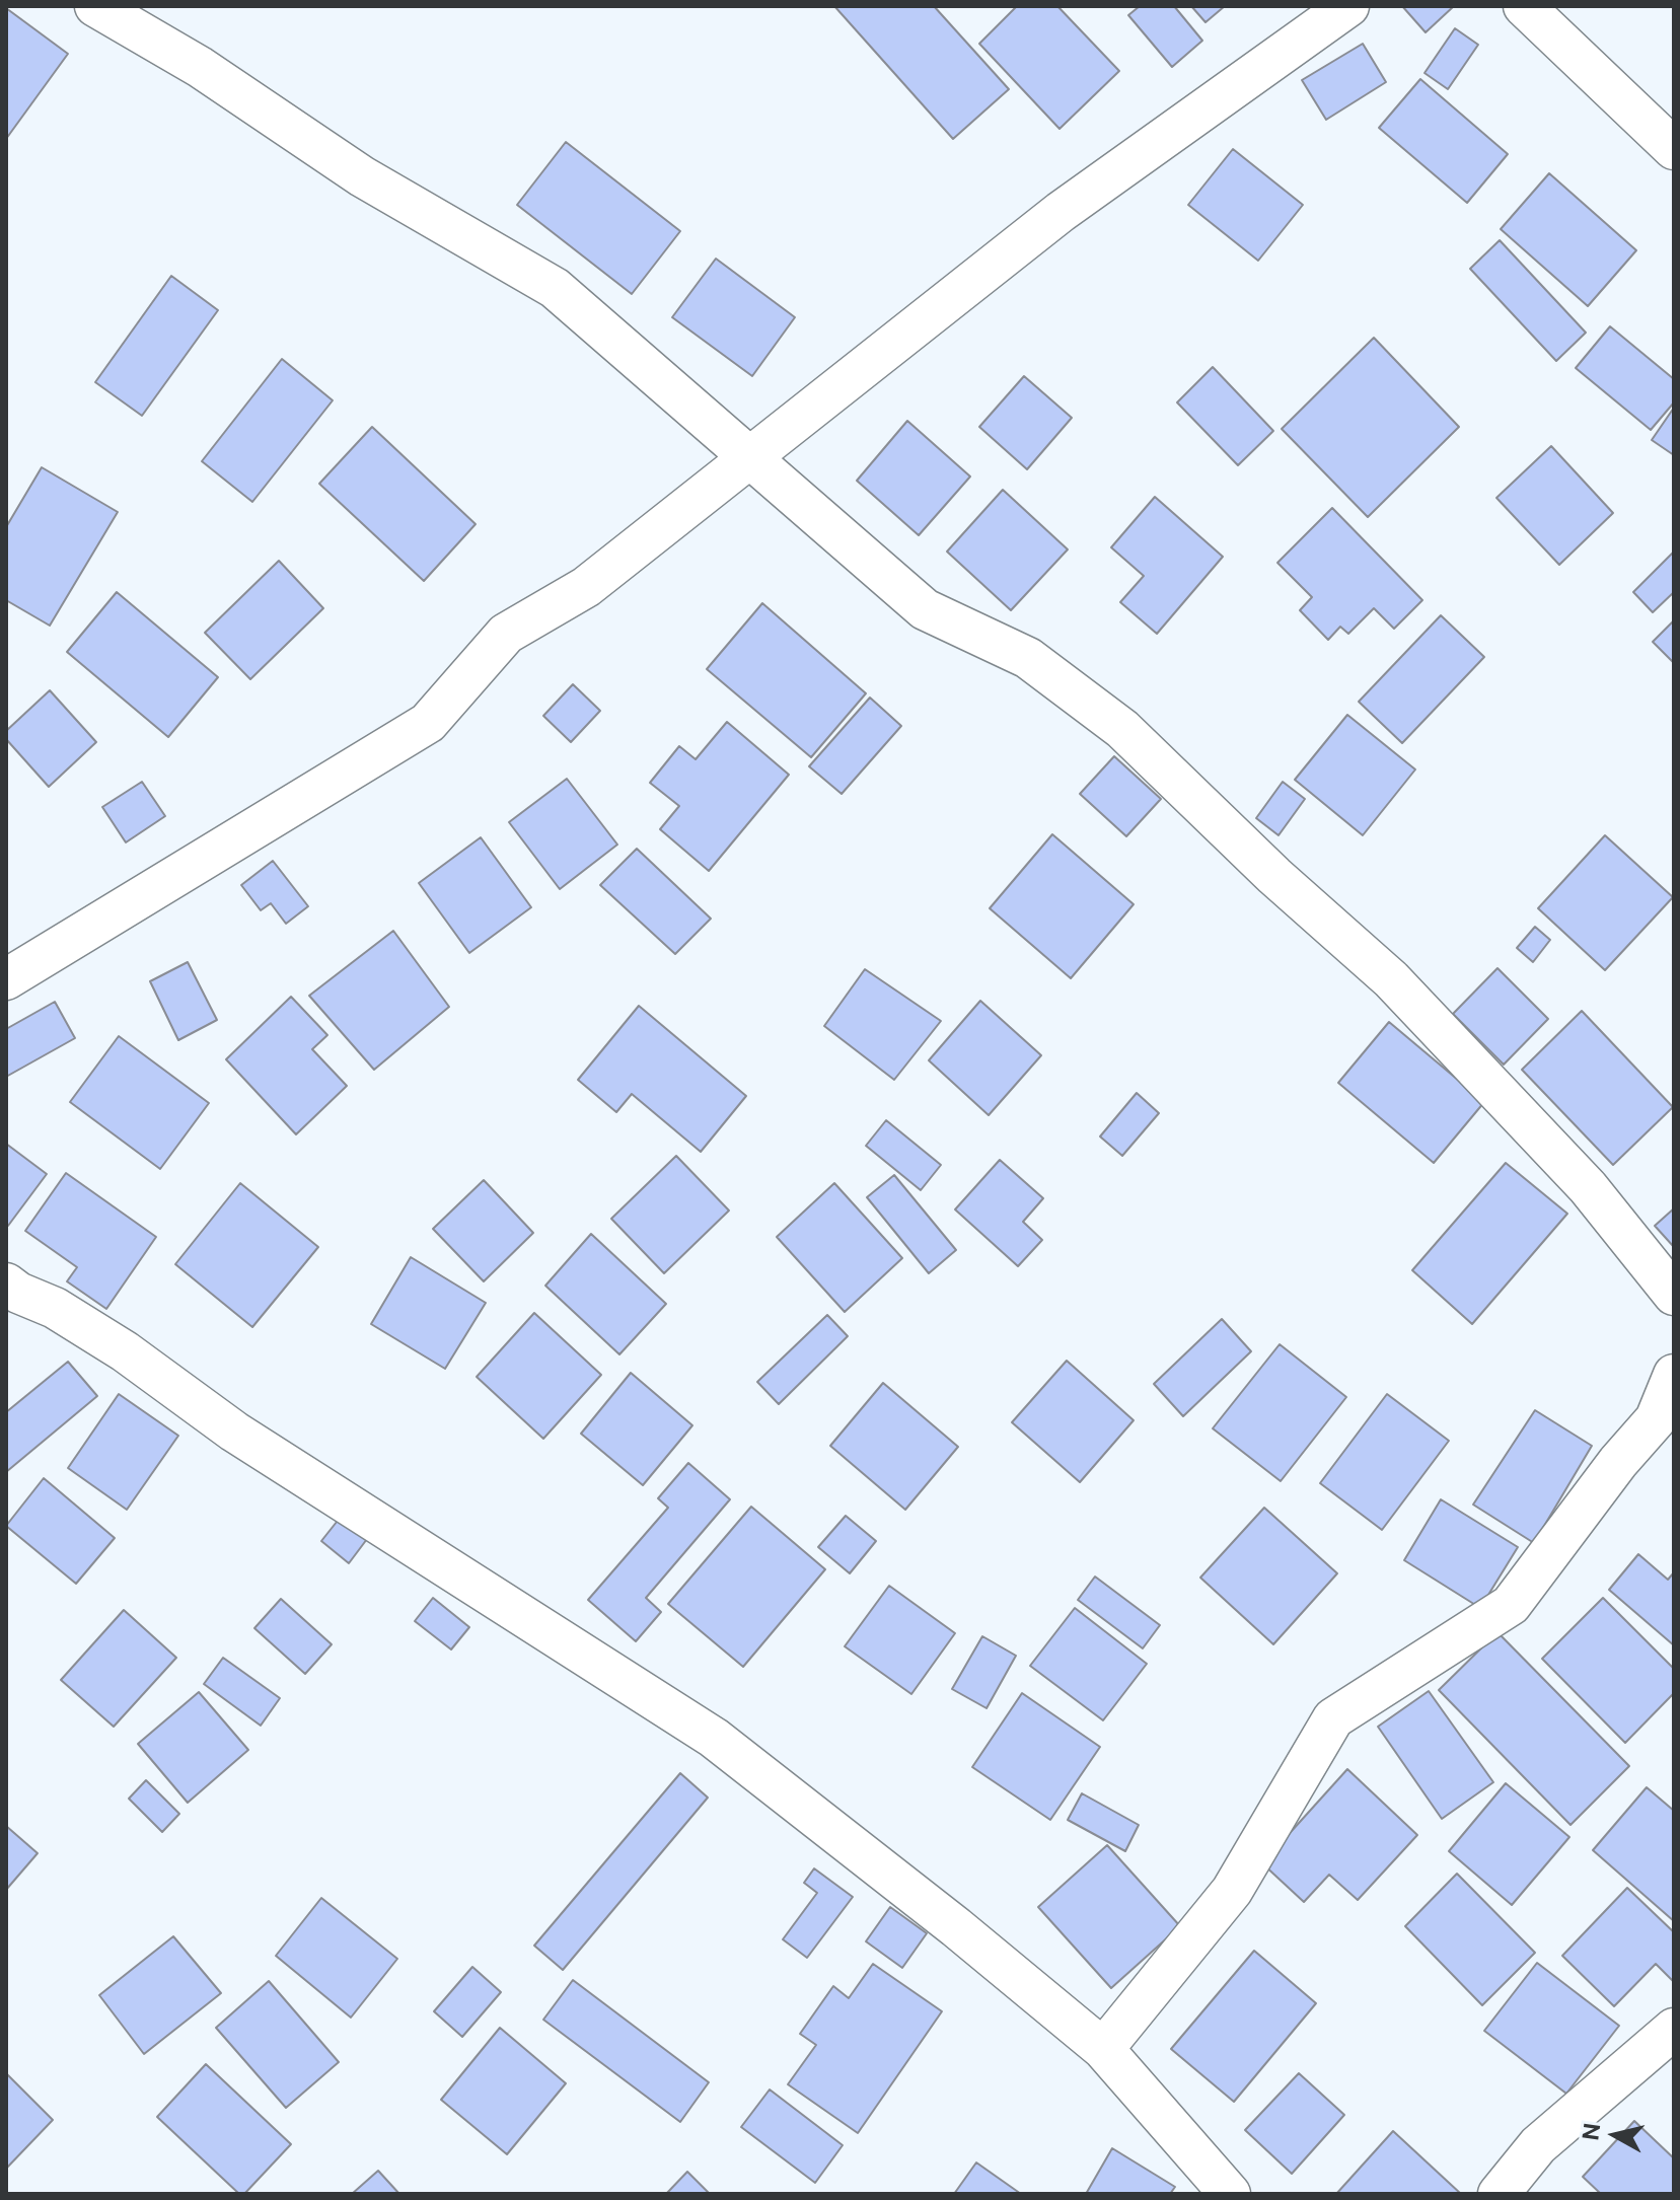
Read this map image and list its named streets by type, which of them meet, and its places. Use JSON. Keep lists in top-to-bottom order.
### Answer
{
  "north": "left"
}
